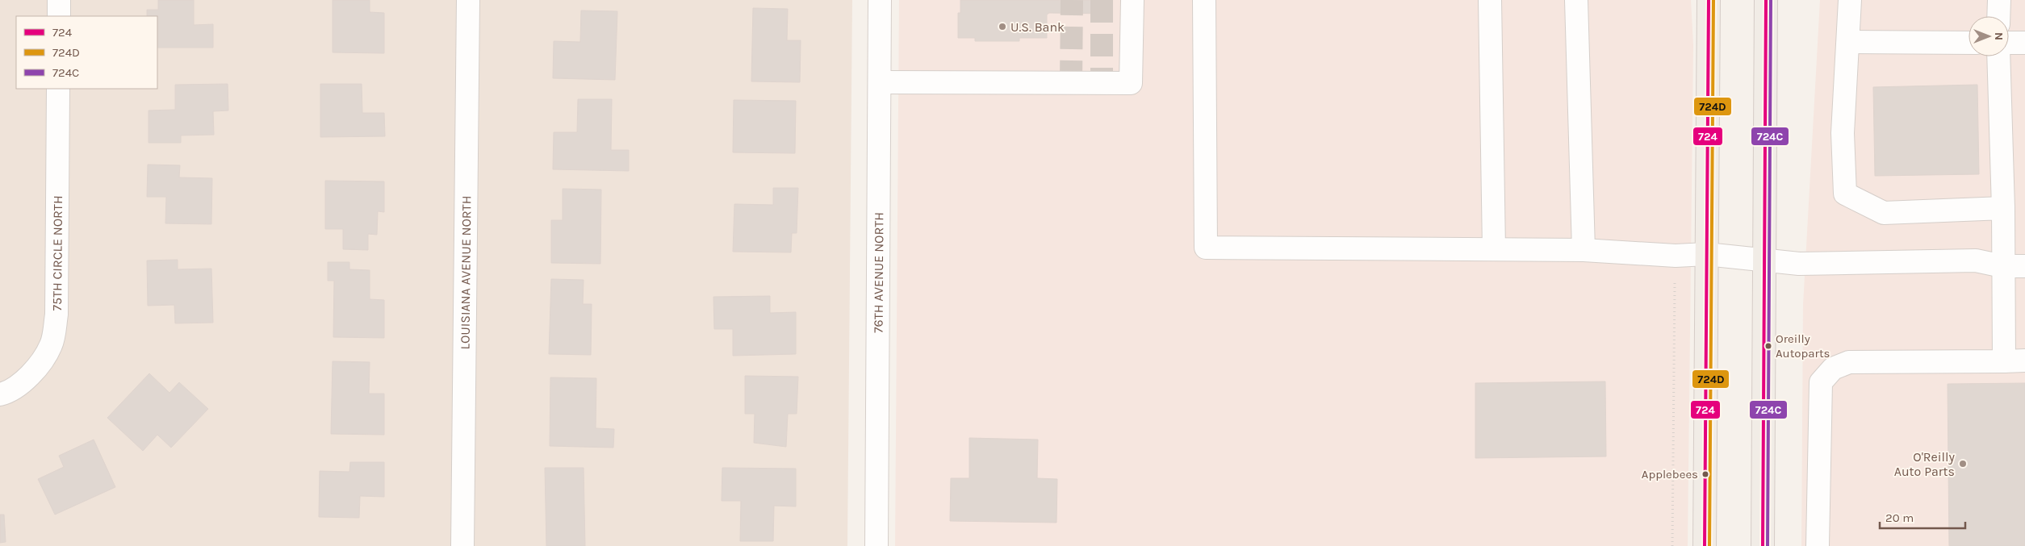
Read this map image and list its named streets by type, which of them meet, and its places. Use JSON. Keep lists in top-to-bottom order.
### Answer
{
  "streets": {
    "street": ["75TH CIRCLE NORTH", "LOUISIANA AVENUE NORTH", "76TH AVENUE NORTH"]
  },
  "places": [
    "U.S. Bank",
    "Oreilly Autoparts",
    "O'Reilly Auto Parts",
    "Applebees"
  ],
  "lines": ["transit line 724", "transit line 724D", "transit line 724C"],
  "legend": ["724", "724D", "724C"],
  "scale_bar": "20 m",
  "north": "right"
}
